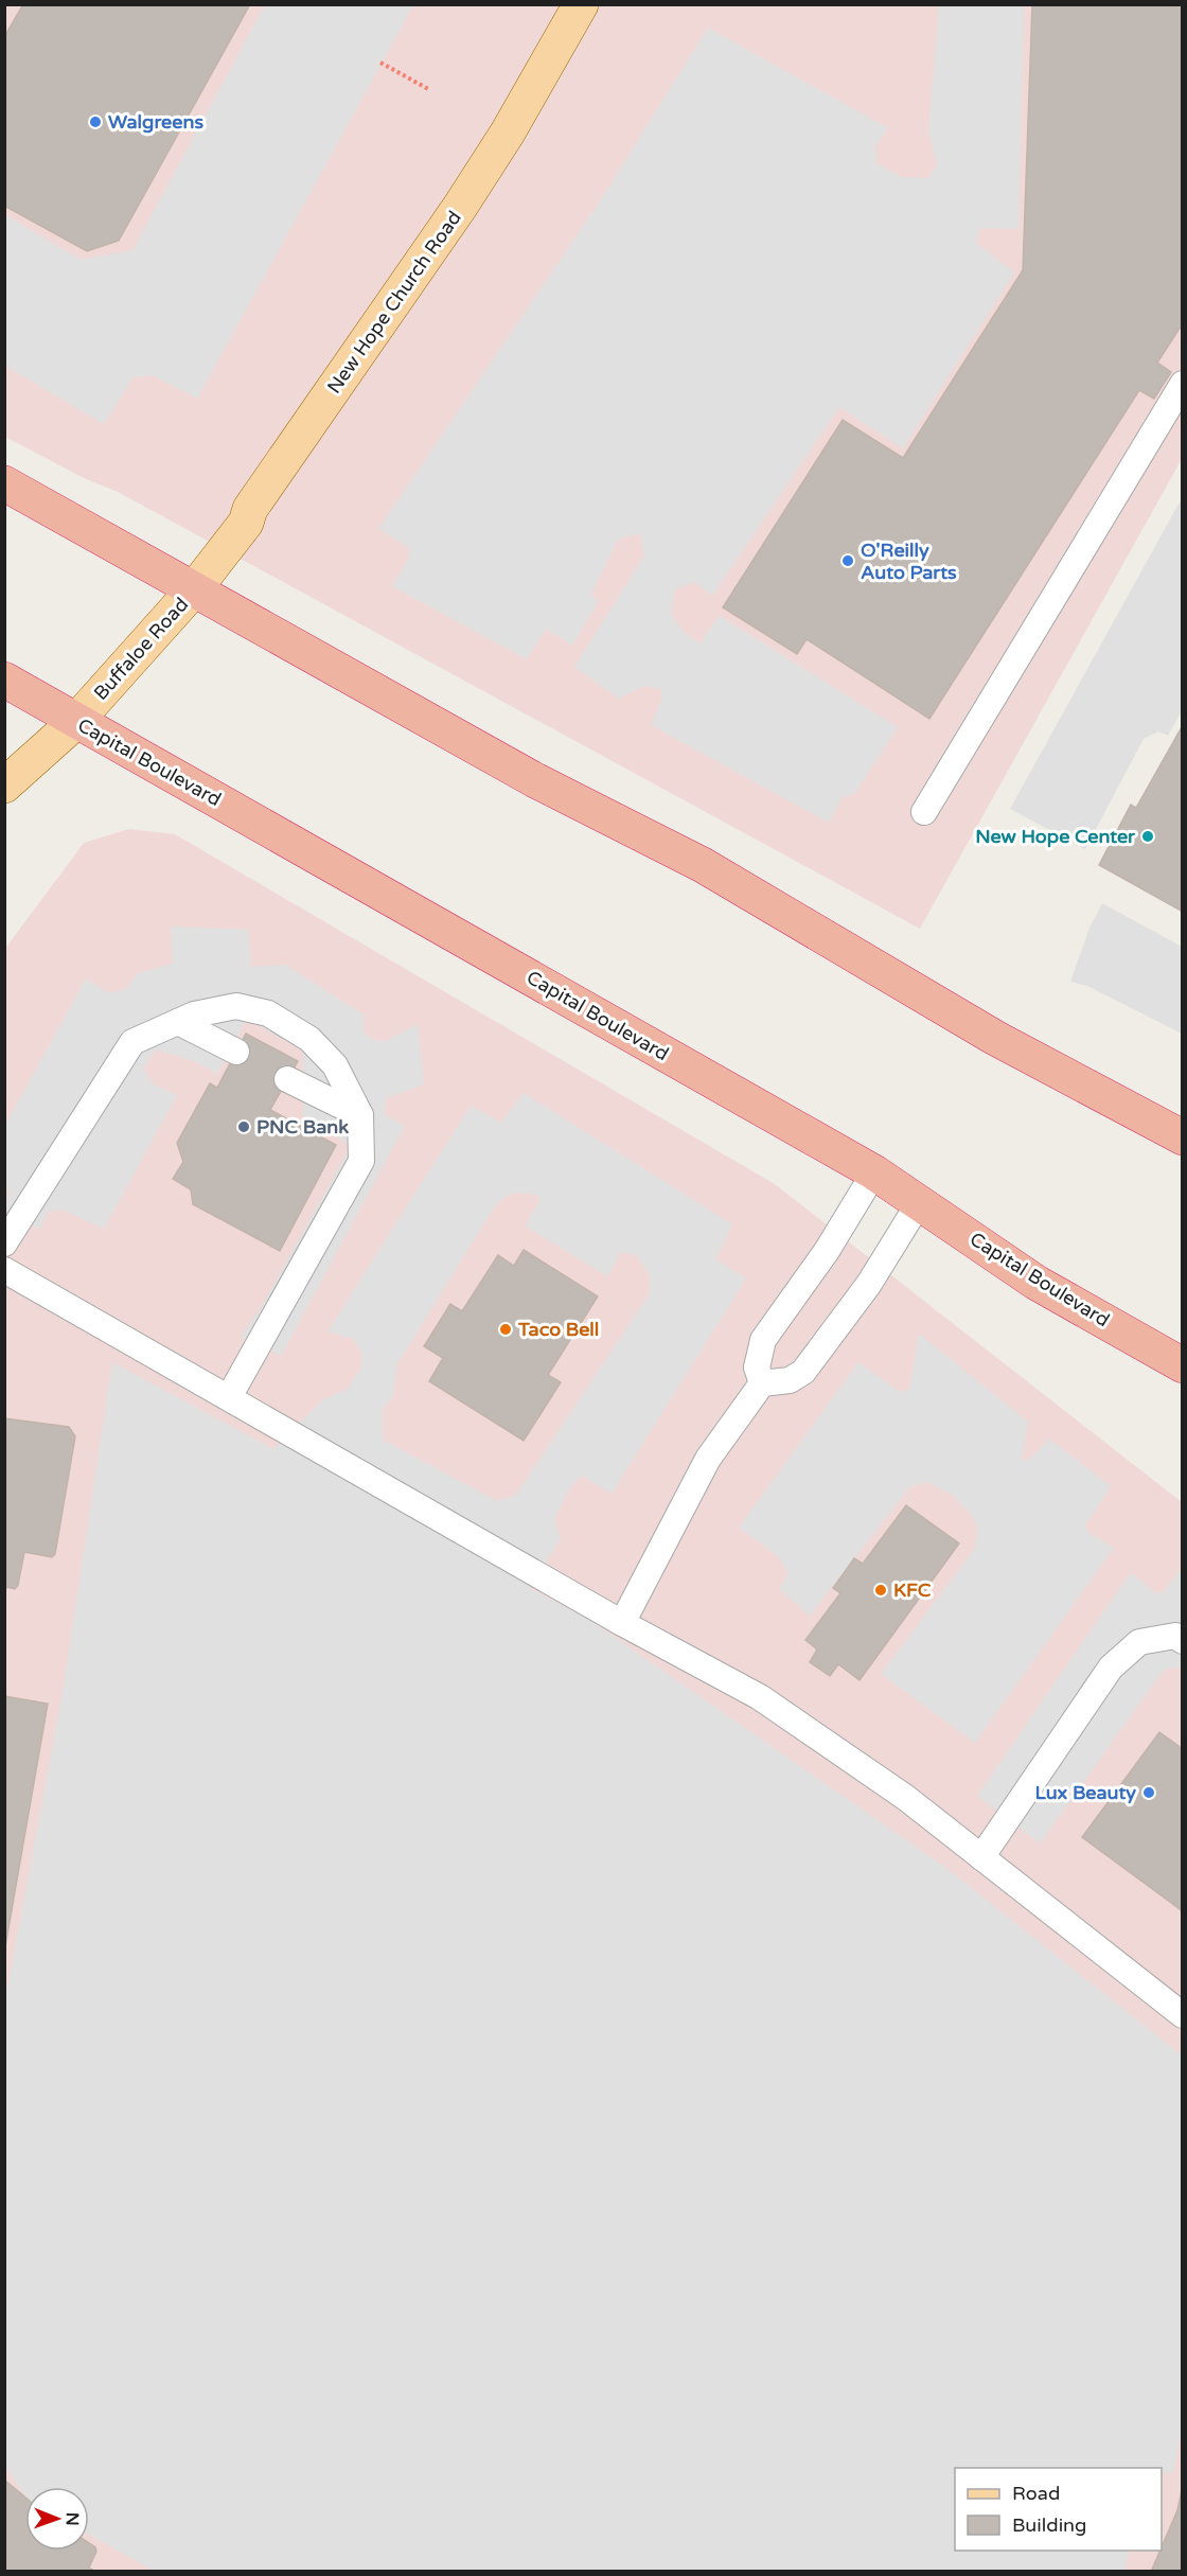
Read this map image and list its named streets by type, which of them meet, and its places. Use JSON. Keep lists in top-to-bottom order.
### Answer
{
  "streets": {
    "highway": ["Capital Boulevard"],
    "main road": ["New Hope Church Road", "Buffaloe Road"]
  },
  "crossings": [
    ["New Hope Church Road", "Buffaloe Road"],
    ["Buffaloe Road", "Capital Boulevard"]
  ],
  "places": [
    "Walgreens",
    "O'Reilly Auto Parts",
    "New Hope Center",
    "PNC Bank",
    "Taco Bell",
    "KFC",
    "Lux Beauty"
  ],
  "legend": ["Road", "Building"],
  "north": "right"
}
